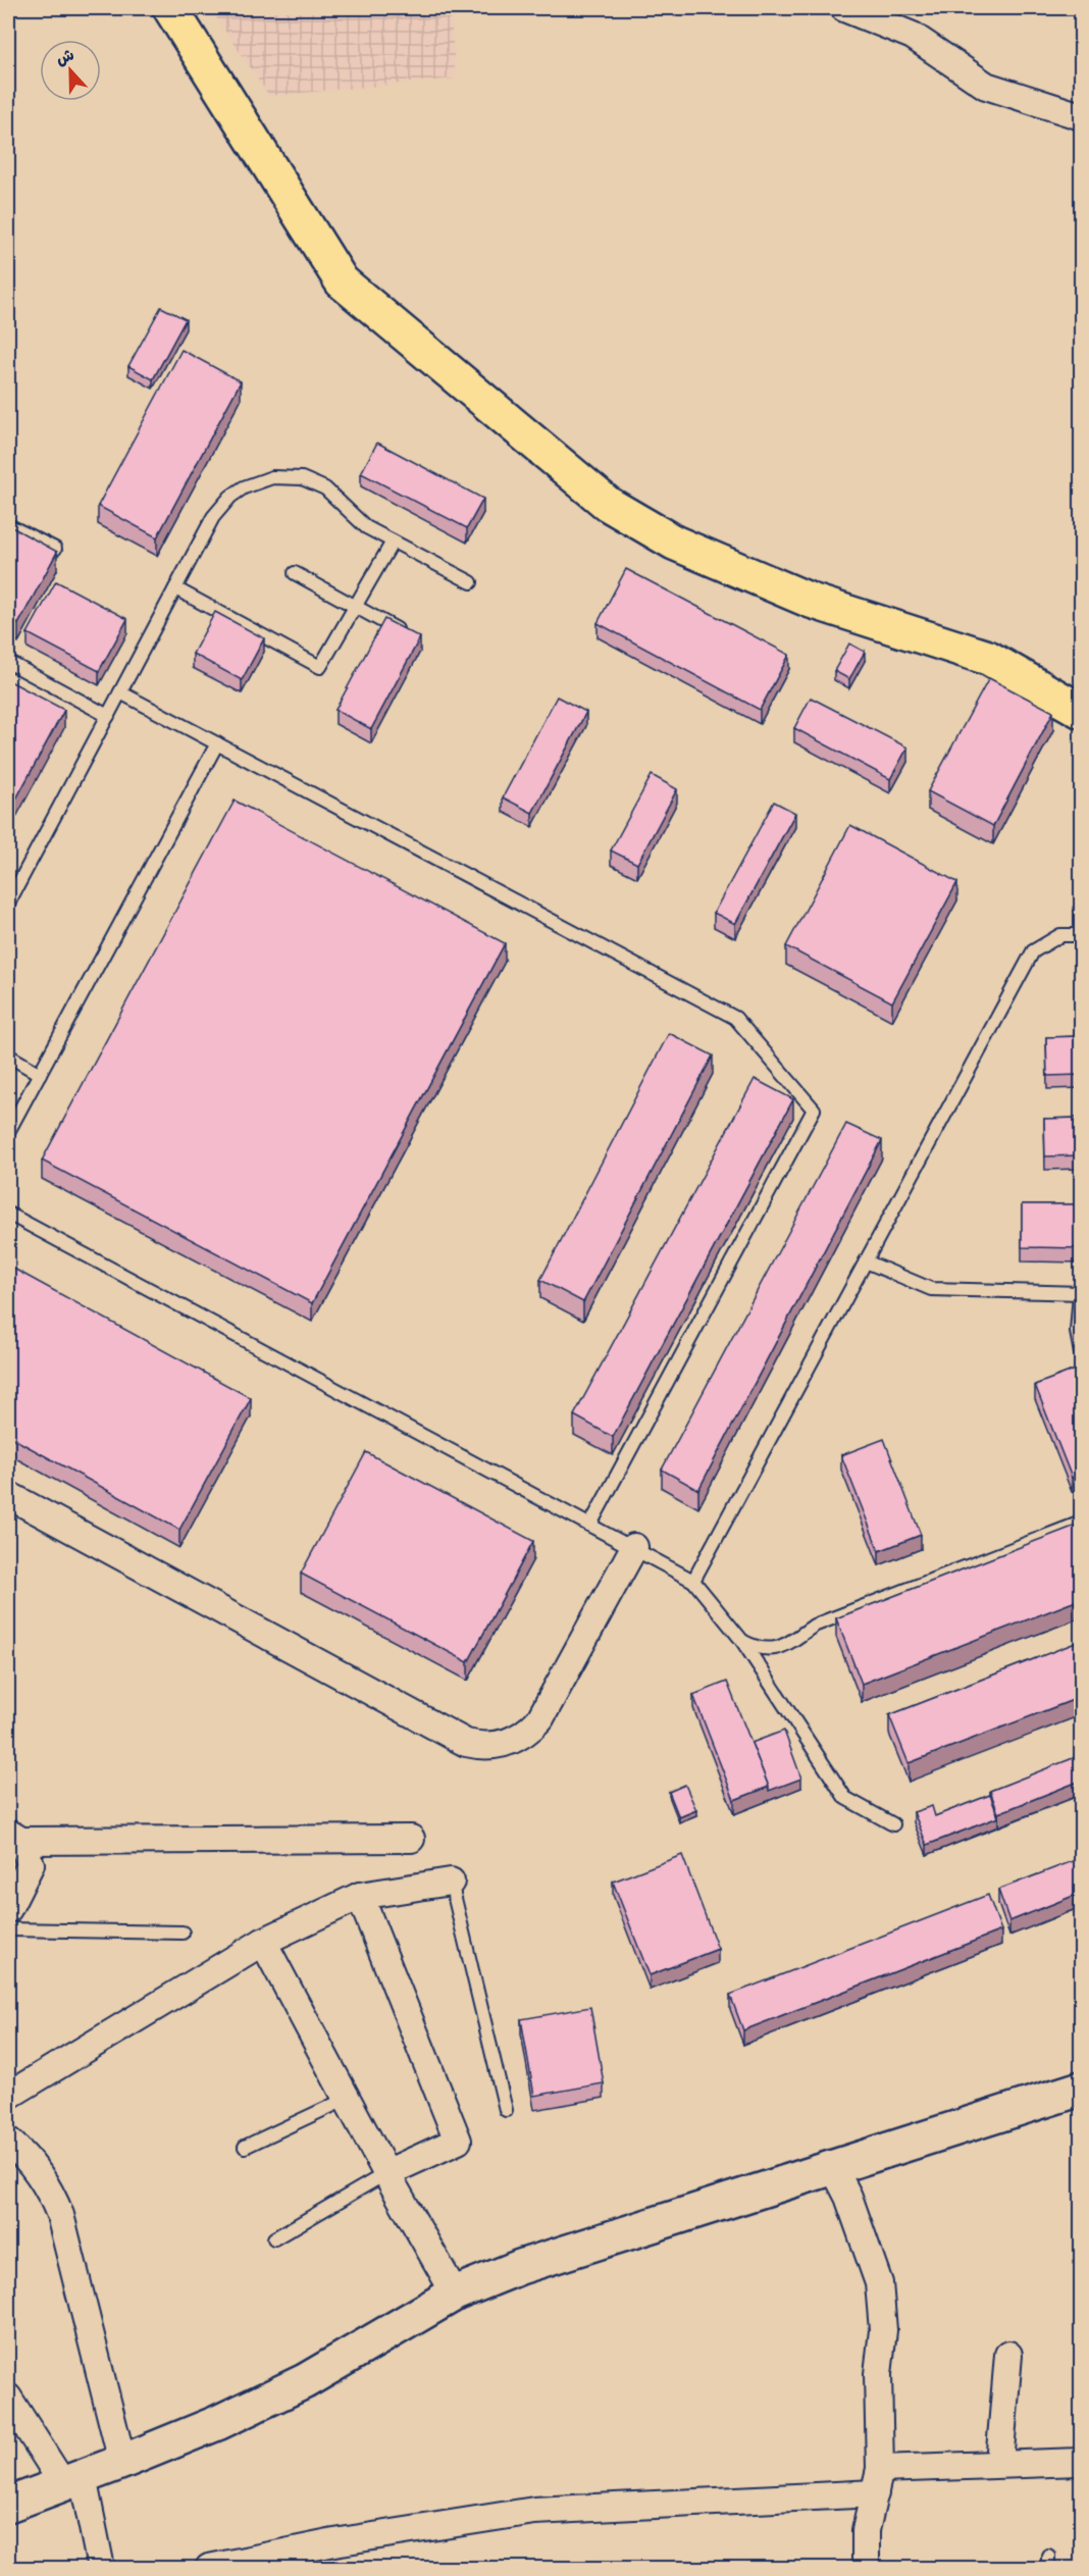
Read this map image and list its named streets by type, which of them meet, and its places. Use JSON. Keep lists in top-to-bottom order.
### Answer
{
  "north": "top"
}
